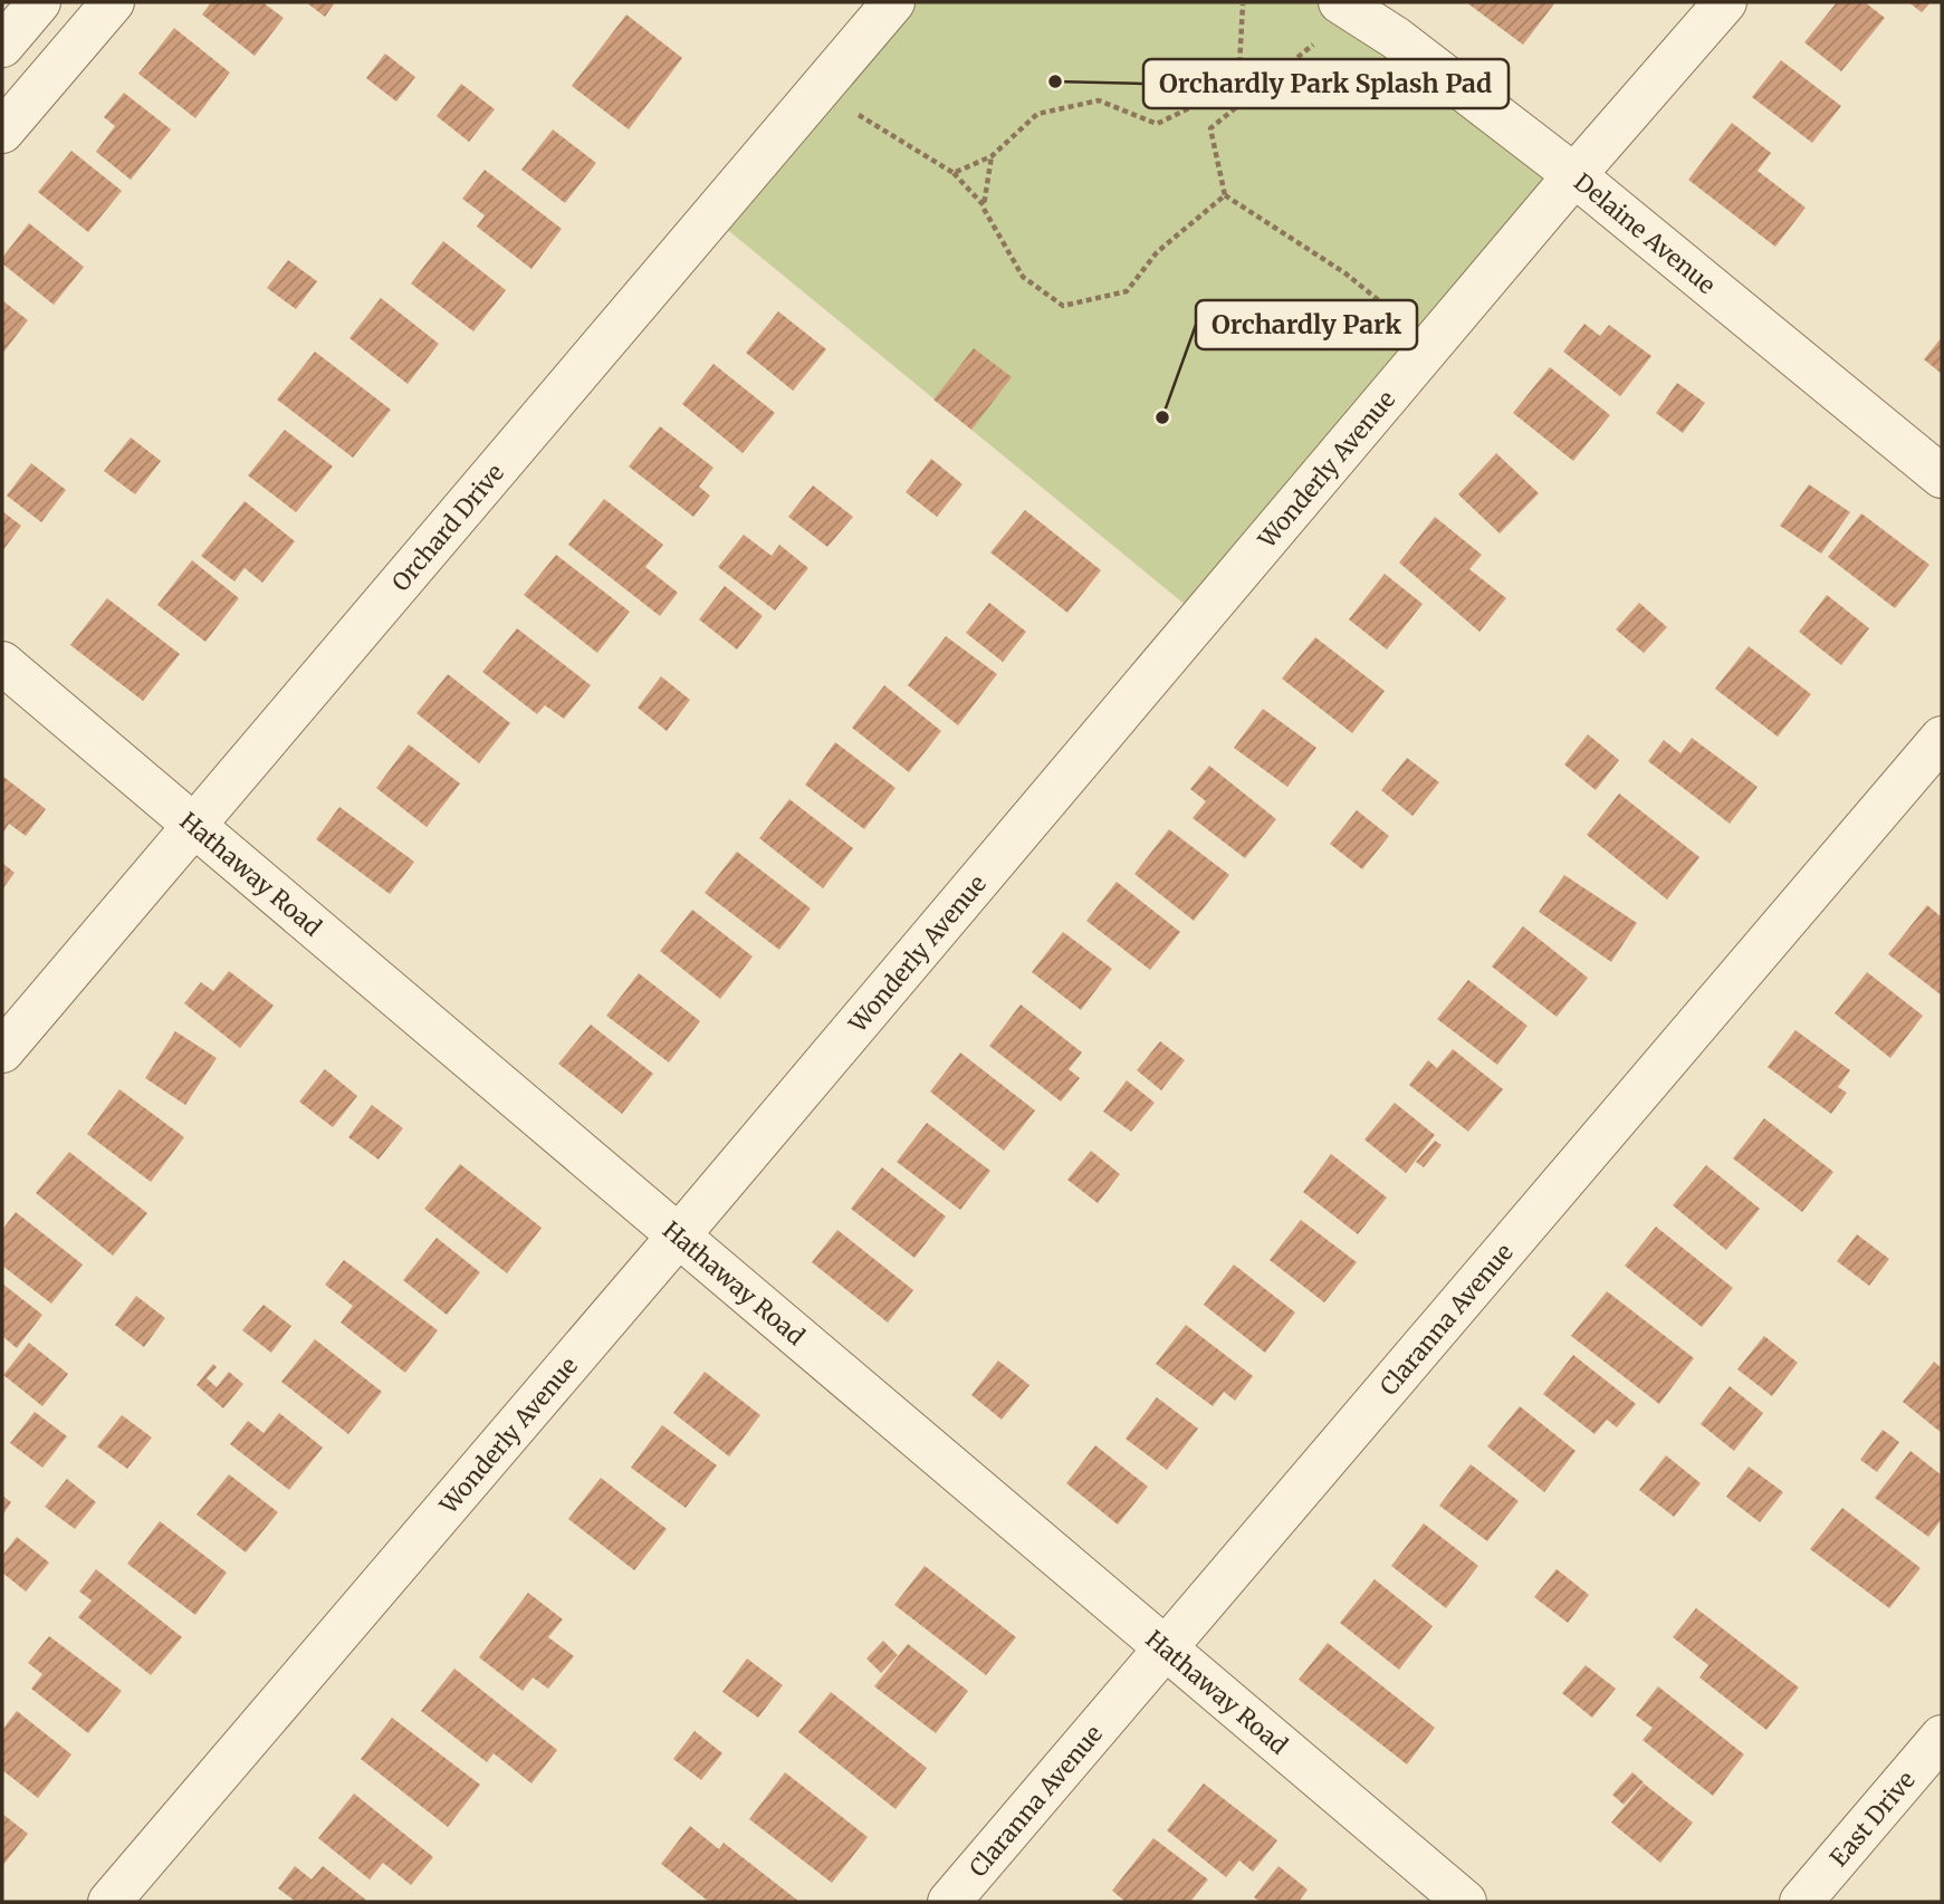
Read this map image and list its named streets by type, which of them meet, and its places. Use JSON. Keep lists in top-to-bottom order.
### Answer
{
  "streets": {
    "street": [
      "Delaine Avenue",
      "Wonderly Avenue",
      "Orchard Drive",
      "Hathaway Road",
      "Claranna Avenue",
      "East Drive"
    ]
  },
  "crossings": [
    ["Delaine Avenue", "Wonderly Avenue"],
    ["Wonderly Avenue", "Hathaway Road"],
    ["Orchard Drive", "Hathaway Road"],
    ["Hathaway Road", "Claranna Avenue"]
  ],
  "places": ["Orchardly Park Splash Pad", "Orchardly Park"]
}
